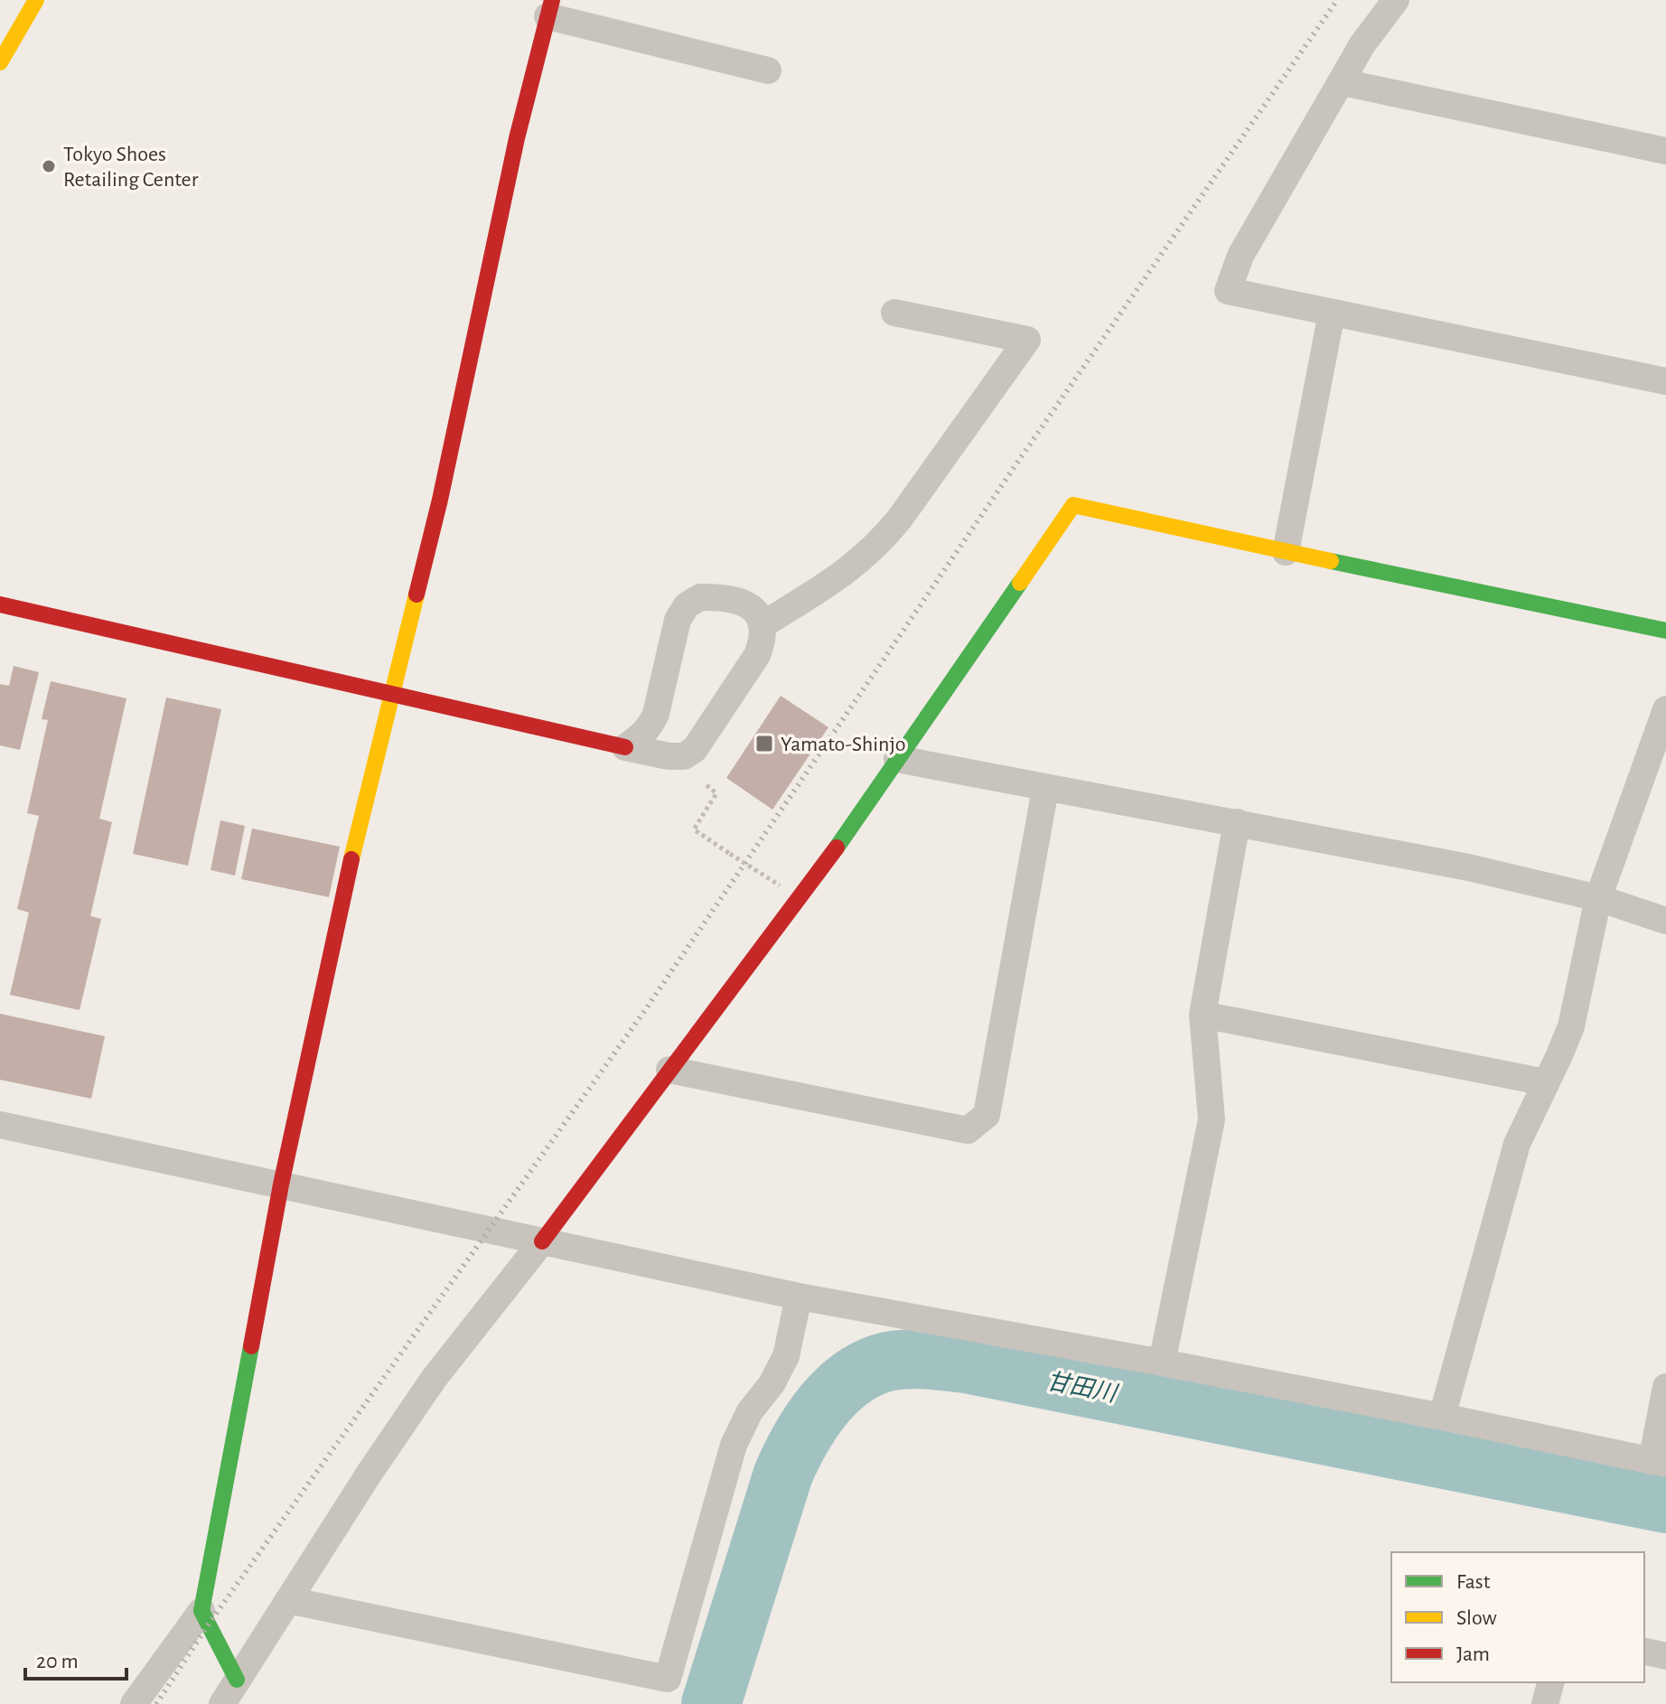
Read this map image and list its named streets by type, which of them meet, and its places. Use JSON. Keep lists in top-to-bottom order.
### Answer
{
  "water": ["甘田川"],
  "places": {
    "other": ["Tokyo Shoes Retailing Center"],
    "transit": ["Yamato-Shinjo"]
  },
  "legend": ["Fast", "Slow", "Jam"],
  "scale_bar": "20 m"
}
